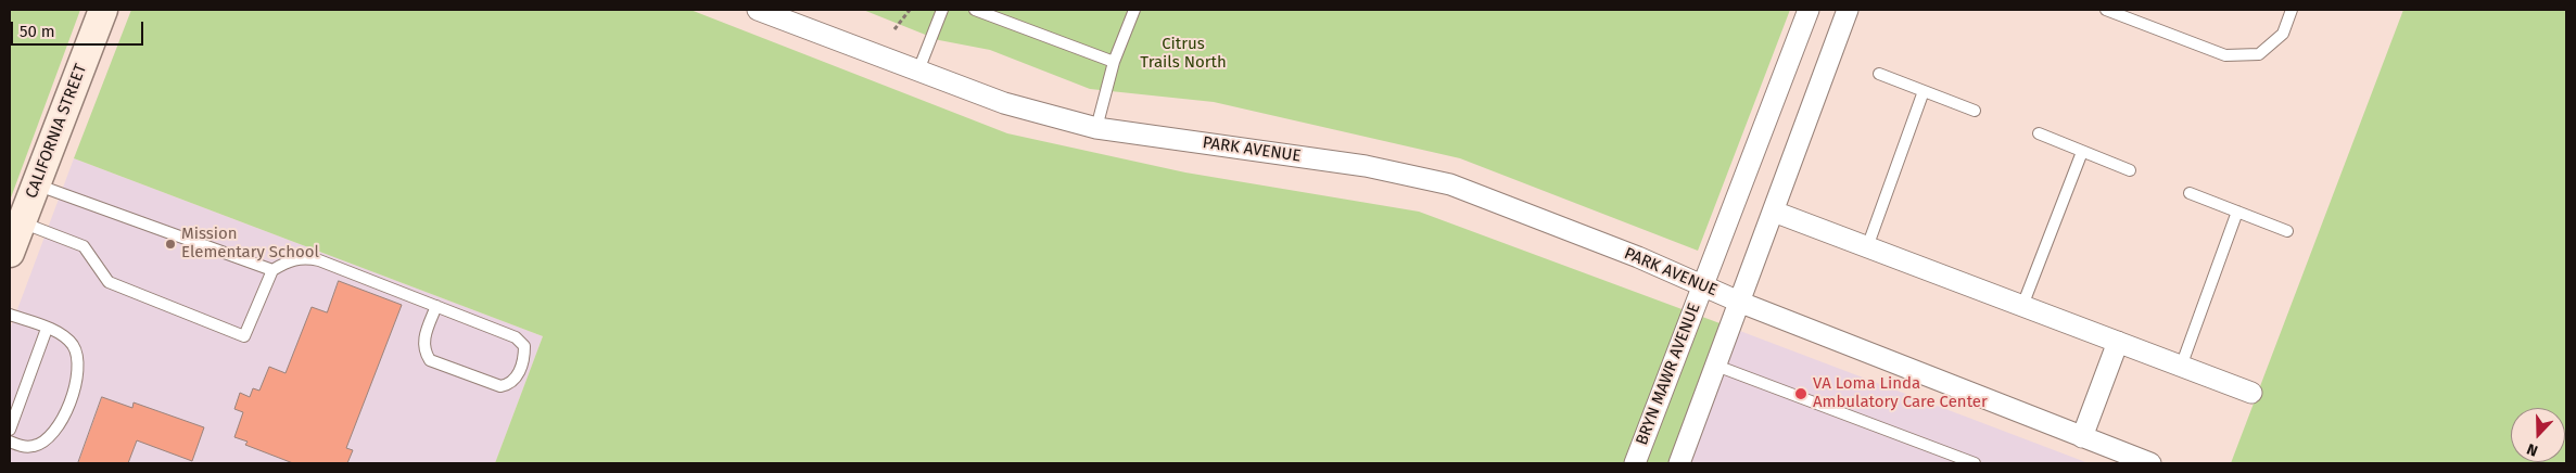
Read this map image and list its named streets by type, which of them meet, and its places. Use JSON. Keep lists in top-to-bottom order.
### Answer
{
  "streets": {
    "main road": ["CALIFORNIA STREET"],
    "street": ["PARK AVENUE", "BRYN MAWR AVENUE"]
  },
  "crossings": [
    ["PARK AVENUE", "BRYN MAWR AVENUE"]
  ],
  "parks": ["Citrus Trails North"],
  "places": ["Mission Elementary School", "VA Loma Linda Ambulatory Care Center"],
  "scale_bar": "50 m",
  "north": "bottom"
}
